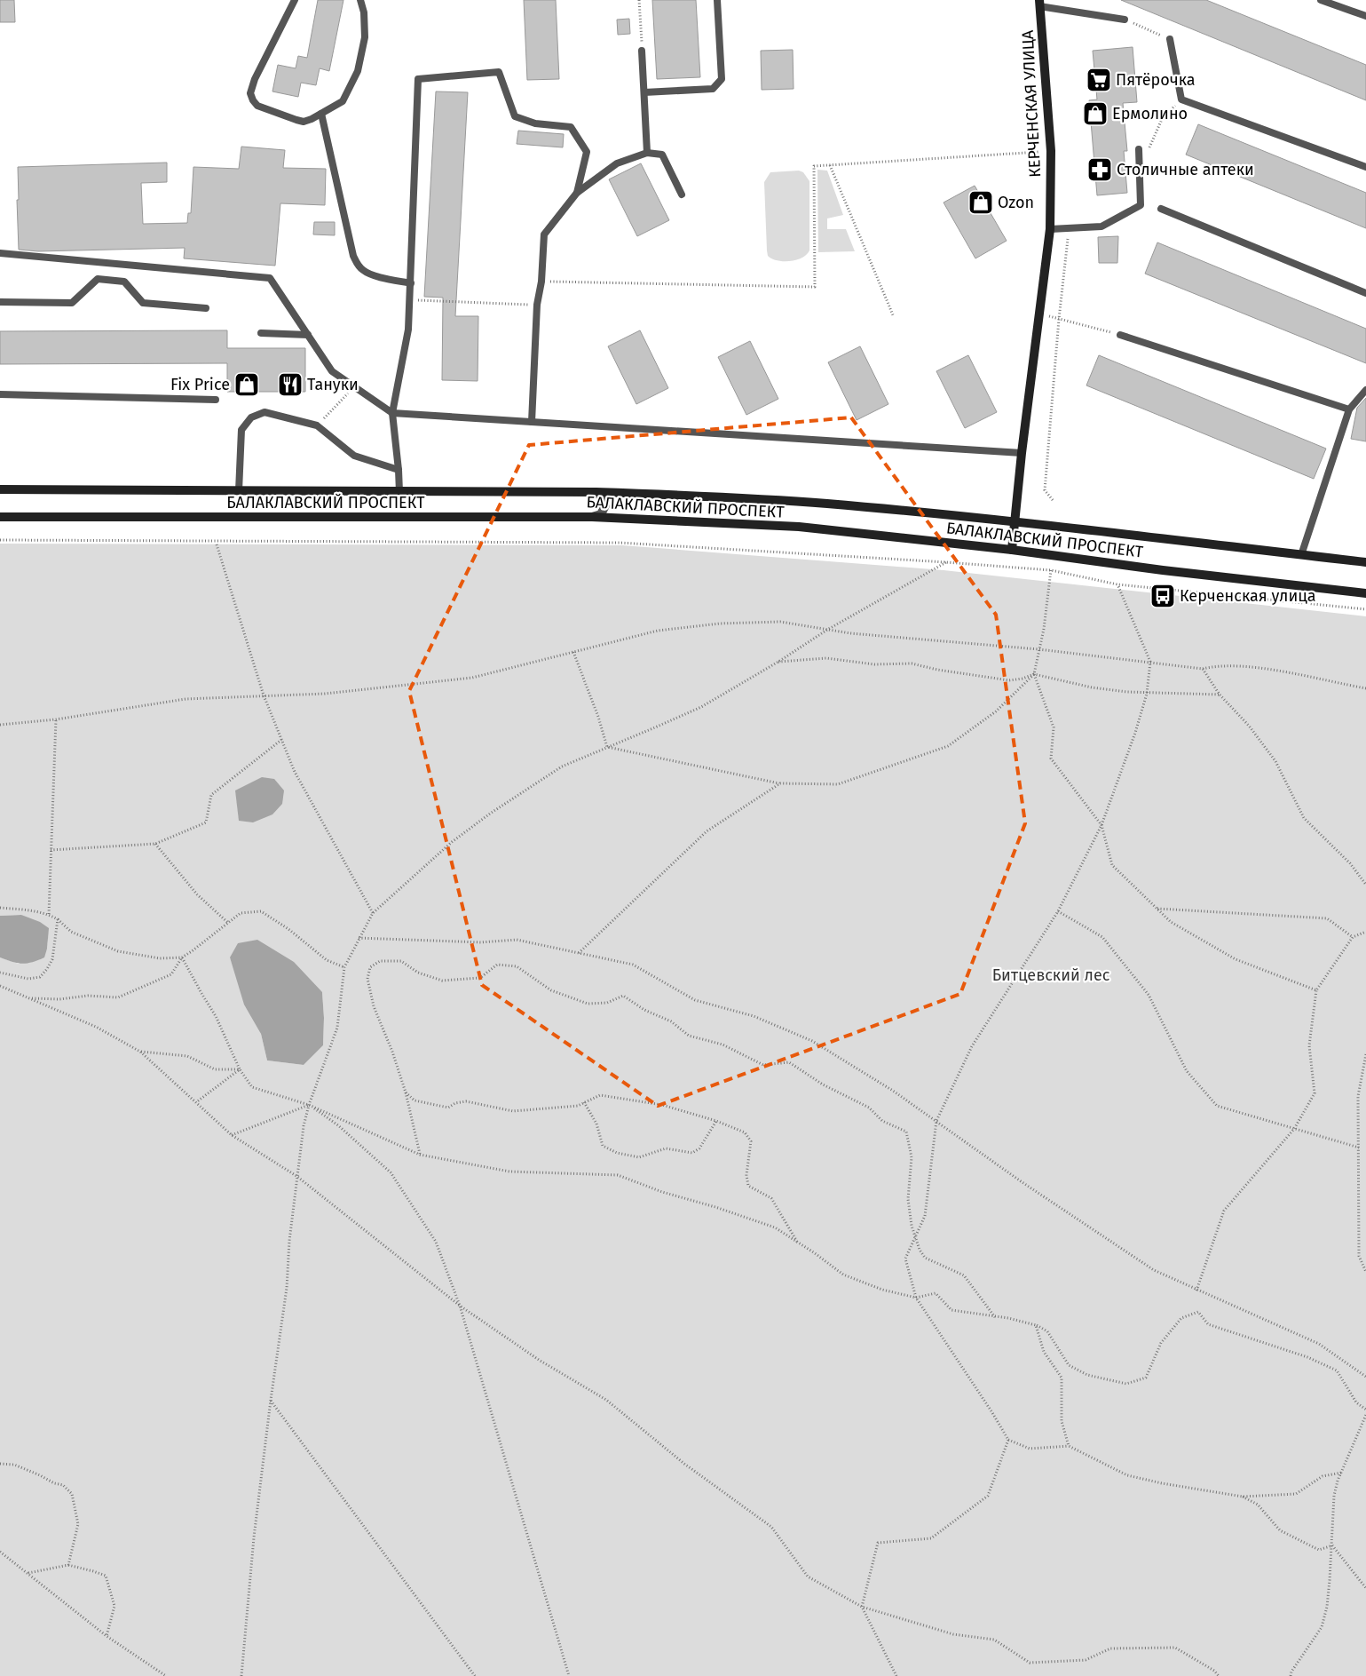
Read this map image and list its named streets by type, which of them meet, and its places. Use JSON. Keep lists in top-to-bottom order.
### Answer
{
  "streets": {
    "main road": ["КЕРЧЕНСКАЯ УЛИЦА", "БАЛАКЛАВСКИЙ ПРОСПЕКТ"]
  },
  "crossings": [
    ["КЕРЧЕНСКАЯ УЛИЦА", "БАЛАКЛАВСКИЙ ПРОСПЕКТ"]
  ],
  "parks": ["Битцевский лес"],
  "places": {
    "supermarket": ["Пятёрочка"],
    "shop": ["Ермолино", "Ozon", "Fix Price"],
    "pharmacy": ["Столичные аптеки"],
    "restaurant": ["Тануки"],
    "bus stop": ["Керченская улица"]
  }
}
